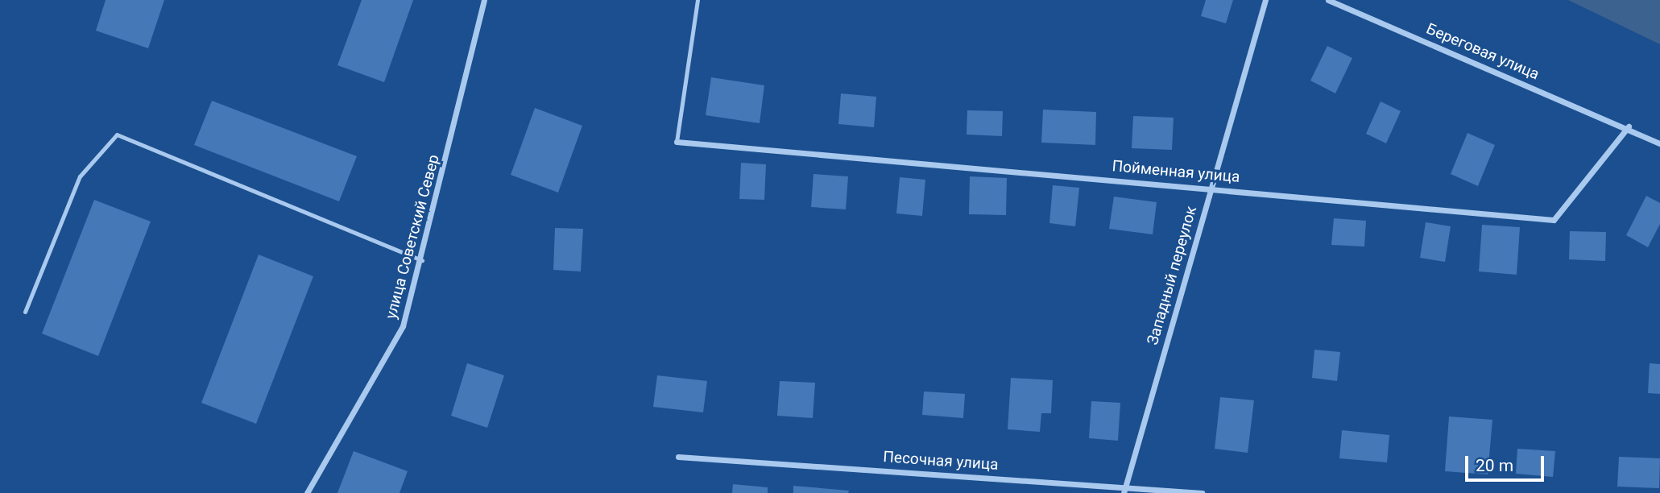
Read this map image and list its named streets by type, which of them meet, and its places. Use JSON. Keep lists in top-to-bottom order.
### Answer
{
  "streets": {
    "street": [
      "Береговая улица",
      "Пойменная улица",
      "улица Советский Север",
      "Западный переулок",
      "Песочная улица"
    ]
  },
  "crossings": [
    ["Береговая улица", "Пойменная улица"],
    ["Пойменная улица", "Западный переулок"],
    ["Западный переулок", "Песочная улица"]
  ],
  "scale_bar": "20 m"
}
